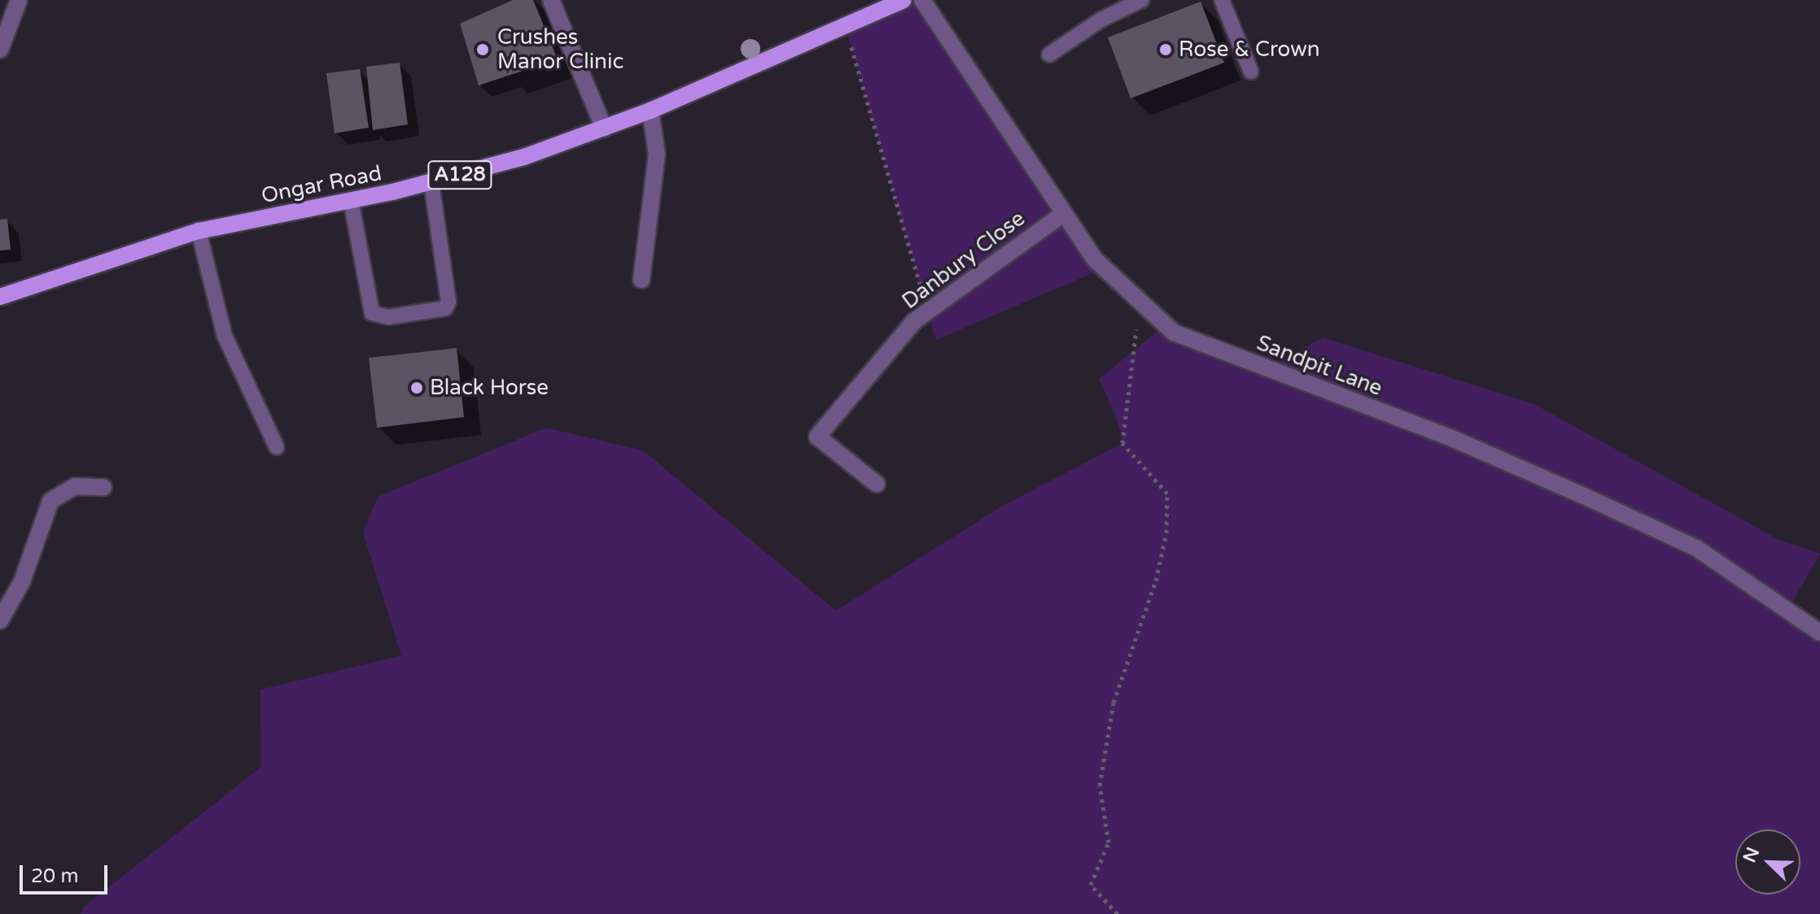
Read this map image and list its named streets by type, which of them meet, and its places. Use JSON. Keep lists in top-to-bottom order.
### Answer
{
  "streets": {
    "main road": ["A128", "Ongar Road"],
    "street": ["Danbury Close", "Sandpit Lane"]
  },
  "crossings": [
    ["Danbury Close", "Sandpit Lane"]
  ],
  "places": ["Crushes Manor Clinic", "Rose & Crown", "Black Horse"],
  "scale_bar": "20 m",
  "north": "top left"
}
